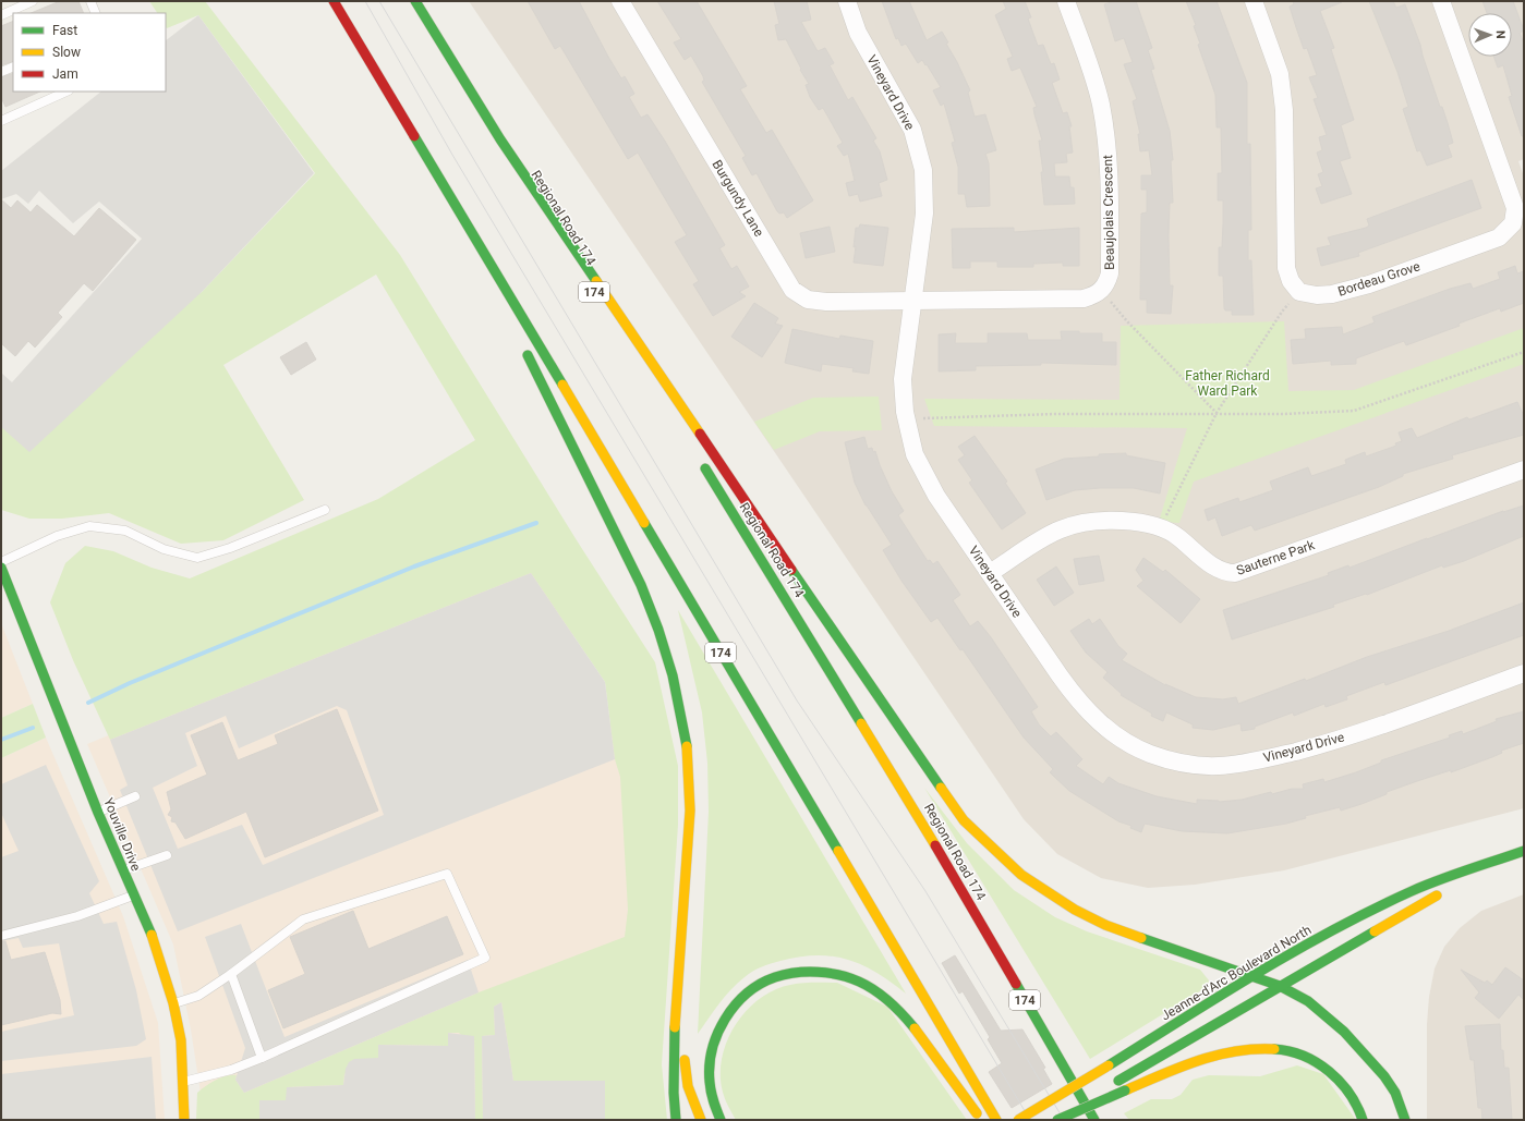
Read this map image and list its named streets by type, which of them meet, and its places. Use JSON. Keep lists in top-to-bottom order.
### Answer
{
  "streets": {
    "main road": [
      "Regional Road 174",
      "174",
      "Youville Drive",
      "Jeanne-d'Arc Boulevard North"
    ],
    "street": [
      "Vineyard Drive",
      "Burgundy Lane",
      "Beaujolais Crescent",
      "Bordeau Grove",
      "Sauterne Park"
    ]
  },
  "crossings": [
    ["Vineyard Drive", "Burgundy Lane"],
    ["Vineyard Drive", "Sauterne Park"]
  ],
  "parks": ["Father Richard Ward Park"],
  "legend": ["Fast", "Slow", "Jam"],
  "north": "right"
}
